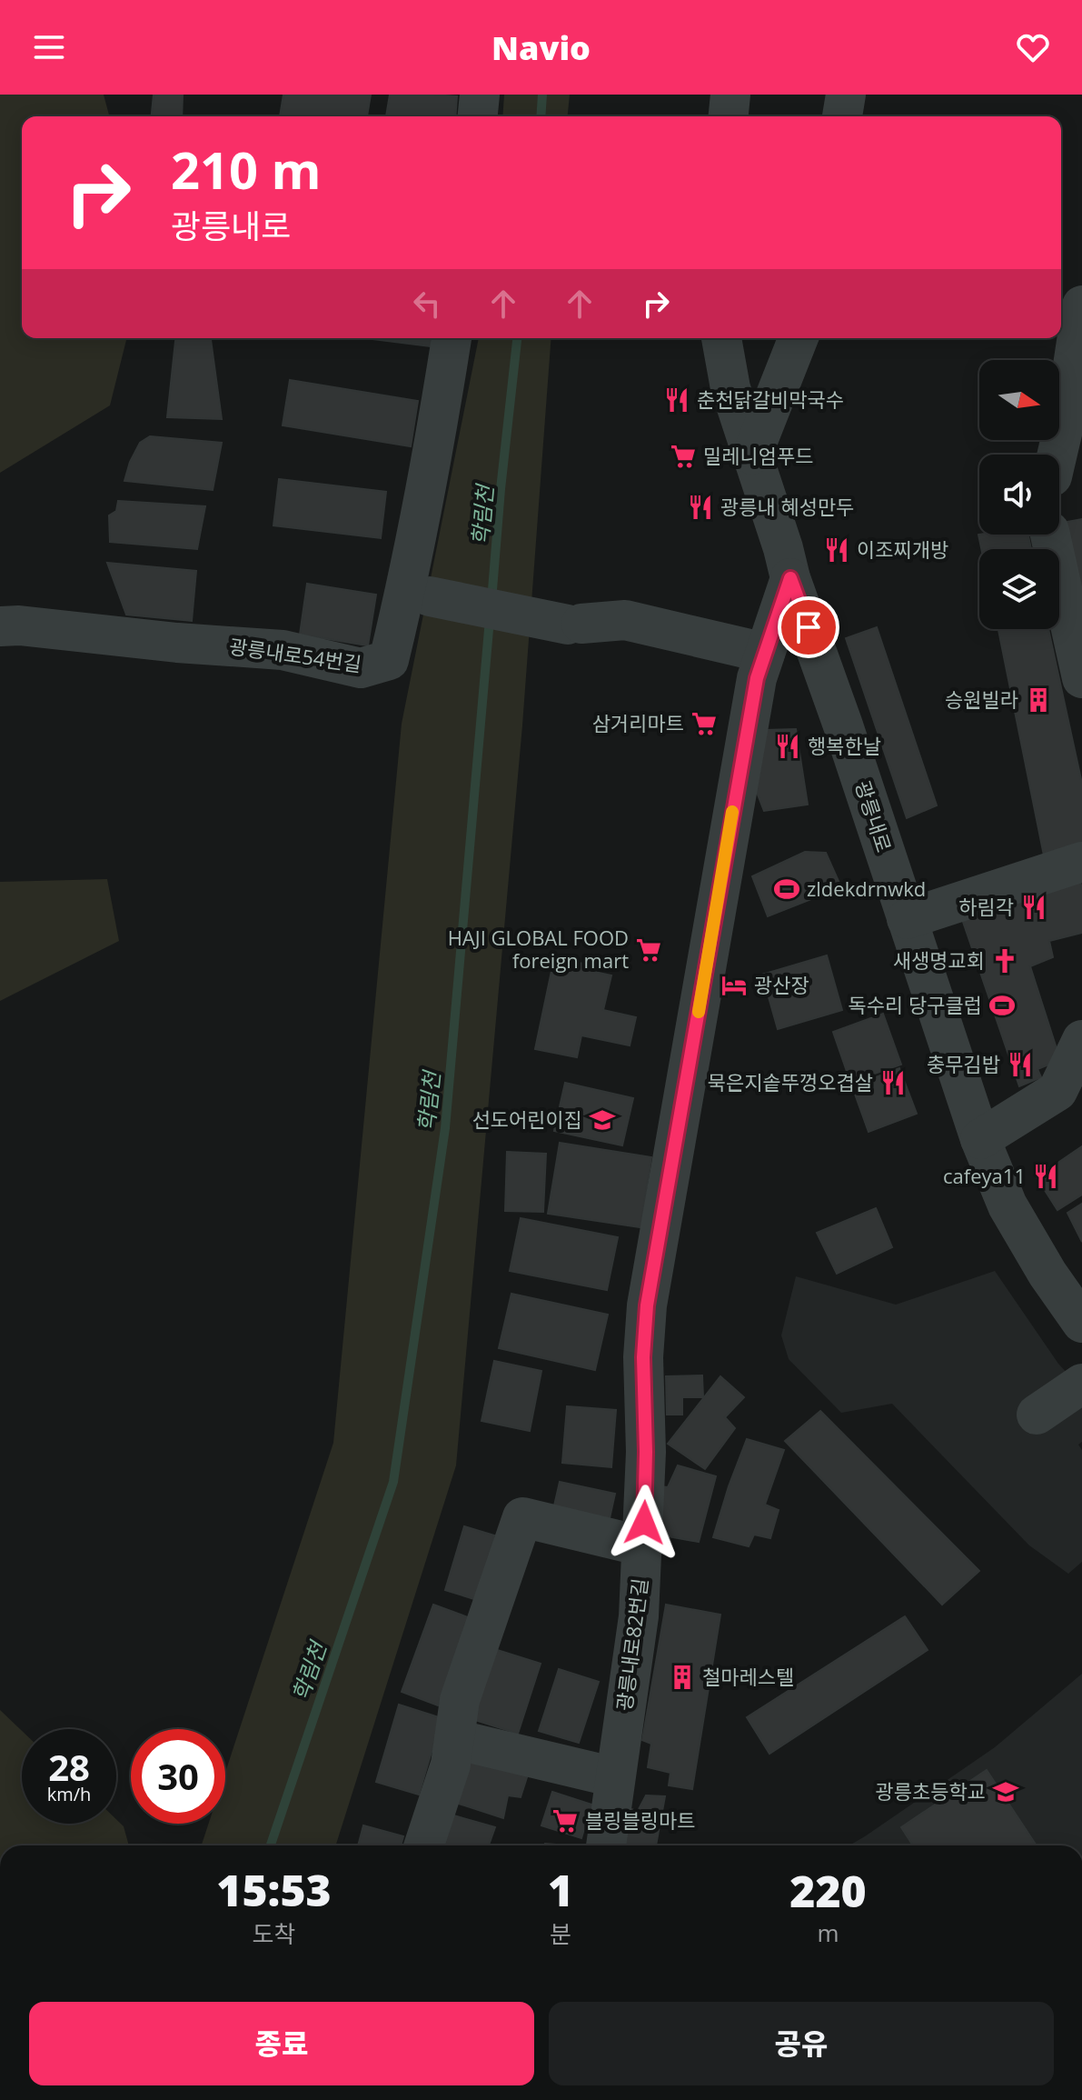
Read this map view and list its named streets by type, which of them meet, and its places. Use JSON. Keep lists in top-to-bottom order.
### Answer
{
  "streets": {
    "street": ["광릉내로54번길", "광릉내로", "광릉내로82번길"]
  },
  "crossings": [
    ["광릉내로", "광릉내로82번길"]
  ],
  "water": ["학림천"],
  "places": {
    "restaurant": [
      "춘천닭갈비막국수",
      "광릉내 혜성만두",
      "이조찌개방",
      "행복한날",
      "하림각",
      "충무김밥",
      "묵은지솥뚜껑오겹살",
      "cafeya11"
    ],
    "supermarket": [
      "밀레니엄푸드",
      "삼거리마트",
      "HAJI GLOBAL FOOD foreign mart",
      "블링블링마트"
    ],
    "building": ["승원빌라", "철마레스텔"],
    "sports": ["zldekdrnwkd", "독수리 당구클럽"],
    "church": ["새생명교회"],
    "hotel": ["광산장"],
    "school or university": ["선도어린이집", "광릉초등학교"]
  },
  "north": "right",
  "page": {
    "header": "Navio",
    "turn": ["210 m", "광릉내로"],
    "speed": "28 km/h",
    "limit": "30",
    "eta": [
      "15:53",
      "도착",
      "1",
      "분",
      "220",
      "m"
    ],
    "buttons": ["종료", "공유"]
  }
}
